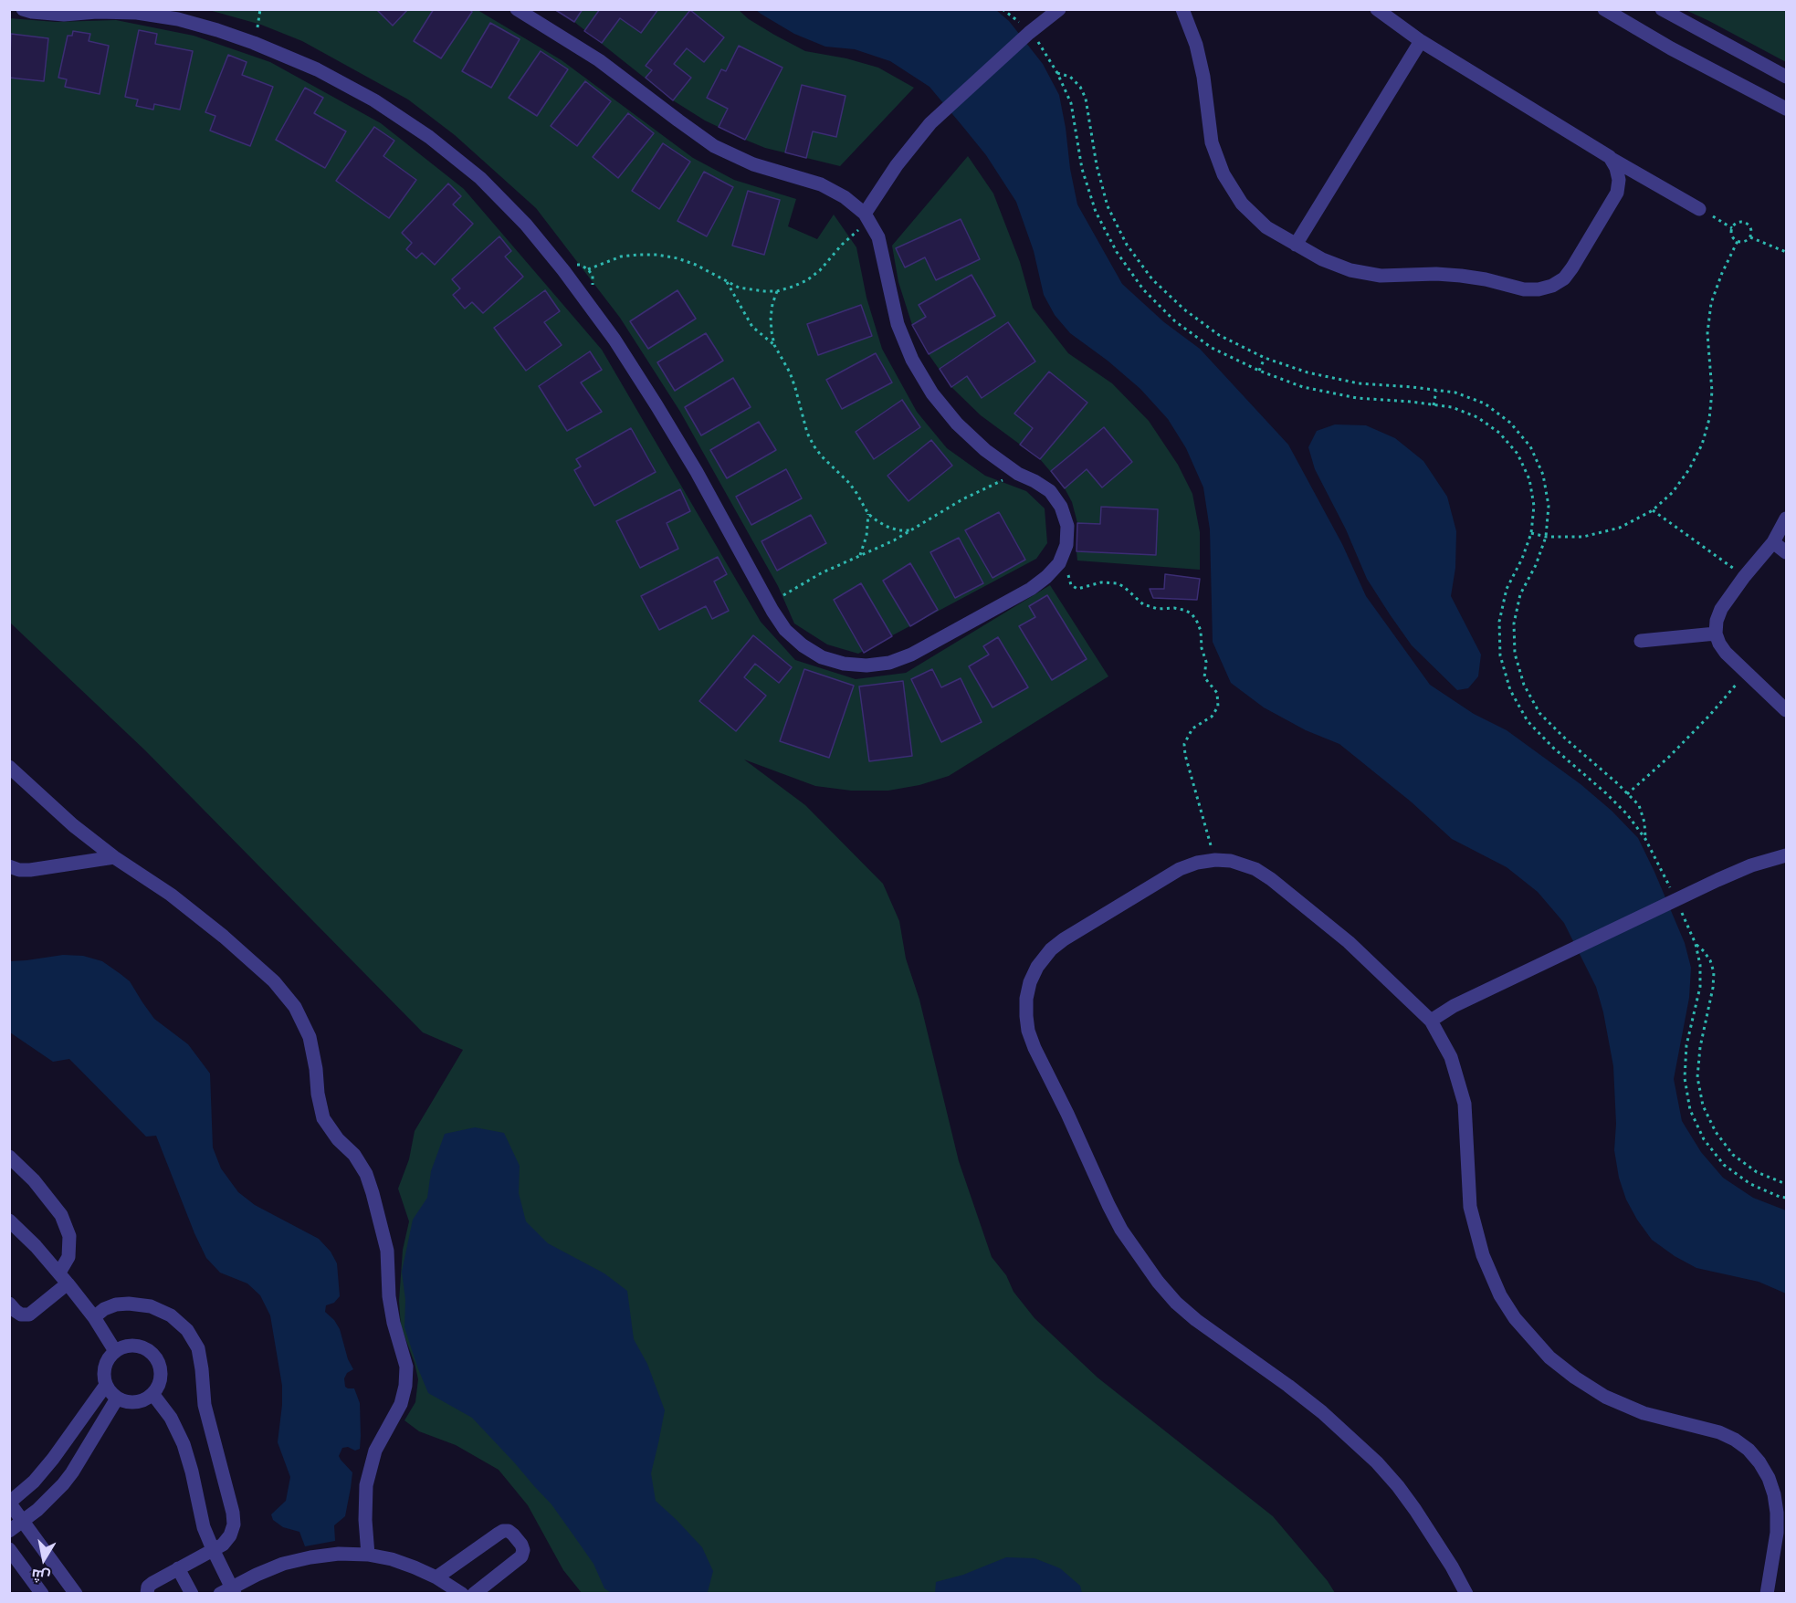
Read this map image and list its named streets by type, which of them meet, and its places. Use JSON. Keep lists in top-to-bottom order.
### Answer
{
  "north": "bottom"
}
